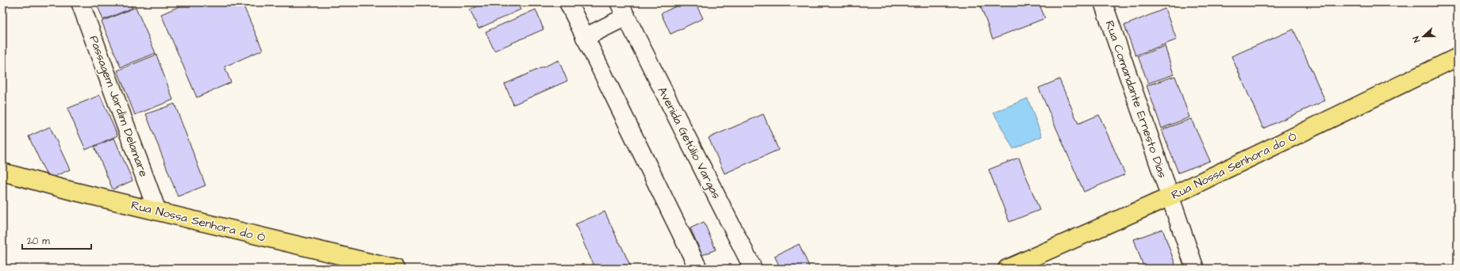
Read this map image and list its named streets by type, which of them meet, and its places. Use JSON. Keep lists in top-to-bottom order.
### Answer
{
  "streets": {
    "main road": ["Rua Nossa Senhora do Ó"],
    "street": ["Rua Comandante Ernesto Dias", "Passagem Jardim Delamare", "Avenida Getúlio Vargas"]
  },
  "crossings": [
    ["Rua Comandante Ernesto Dias", "Rua Nossa Senhora do Ó"],
    ["Passagem Jardim Delamare", "Rua Nossa Senhora do Ó"]
  ],
  "scale_bar": "20 m",
  "north": "left"
}
